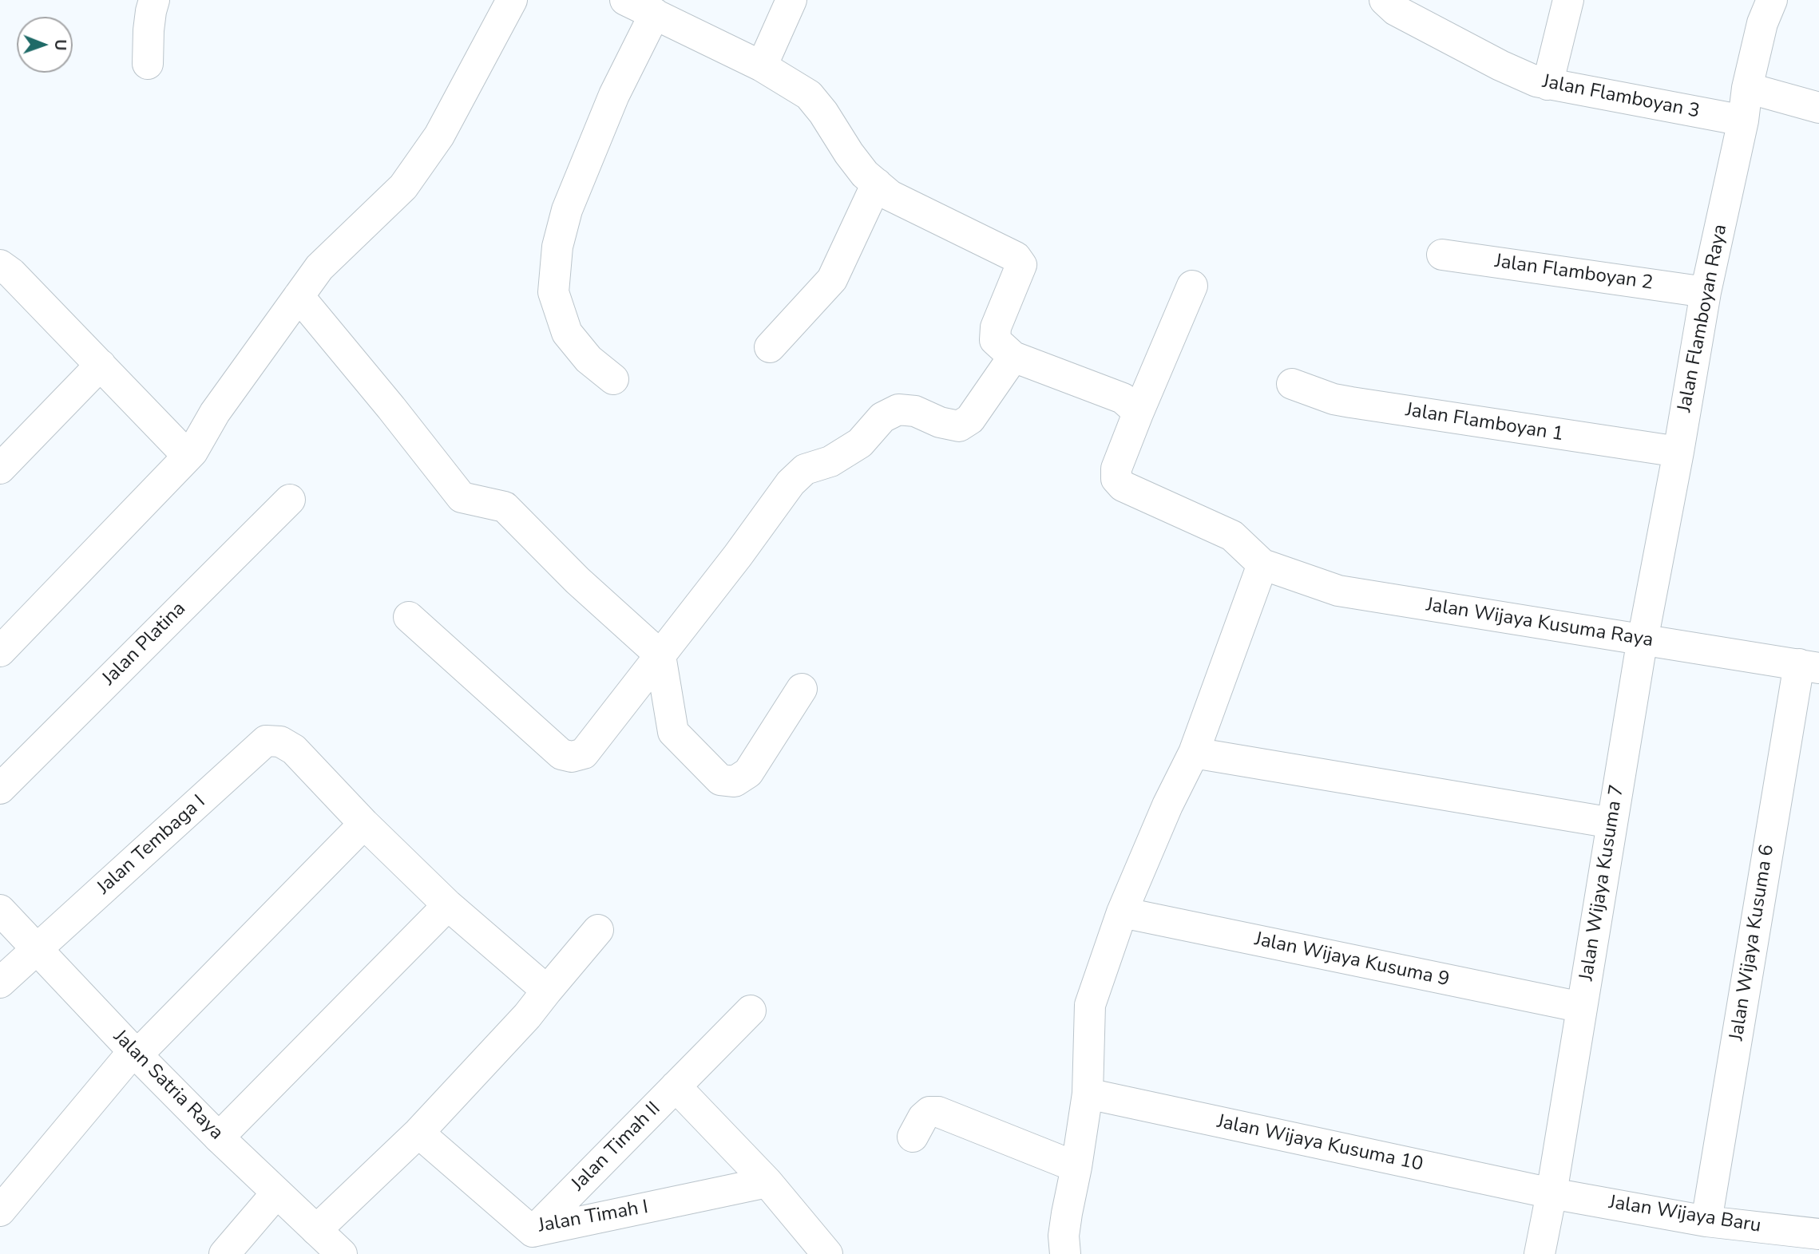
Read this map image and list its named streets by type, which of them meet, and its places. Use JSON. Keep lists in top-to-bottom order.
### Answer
{
  "streets": {
    "street": [
      "Jalan Flamboyan 3",
      "Jalan Flamboyan 2",
      "Jalan Flamboyan Raya",
      "Jalan Flamboyan 1",
      "Jalan Wijaya Kusuma Raya",
      "Jalan Platina",
      "Jalan Tembaga I",
      "Jalan Wijaya Kusuma 7",
      "Jalan Wijaya Kusuma 6",
      "Jalan Wijaya Kusuma 9",
      "Jalan Satria Raya",
      "Jalan Wijaya Kusuma 10",
      "Jalan Timah II",
      "Jalan Wijaya Baru",
      "Jalan Timah I"
    ]
  },
  "crossings": [
    ["Jalan Flamboyan 3", "Jalan Flamboyan Raya"],
    ["Jalan Flamboyan 2", "Jalan Flamboyan Raya"],
    ["Jalan Flamboyan Raya", "Jalan Flamboyan 1"],
    ["Jalan Flamboyan Raya", "Jalan Wijaya Kusuma Raya"],
    ["Jalan Flamboyan Raya", "Jalan Wijaya Kusuma 7"],
    ["Jalan Wijaya Kusuma Raya", "Jalan Wijaya Kusuma 7"],
    ["Jalan Wijaya Kusuma Raya", "Jalan Wijaya Kusuma 6"],
    ["Jalan Tembaga I", "Jalan Satria Raya"],
    ["Jalan Wijaya Kusuma 7", "Jalan Wijaya Kusuma 9"],
    ["Jalan Wijaya Kusuma 7", "Jalan Wijaya Kusuma 10"],
    ["Jalan Wijaya Kusuma 7", "Jalan Wijaya Baru"],
    ["Jalan Wijaya Kusuma 6", "Jalan Wijaya Baru"],
    ["Jalan Wijaya Kusuma 10", "Jalan Wijaya Baru"],
    ["Jalan Timah II", "Jalan Timah I"]
  ],
  "north": "right"
}
